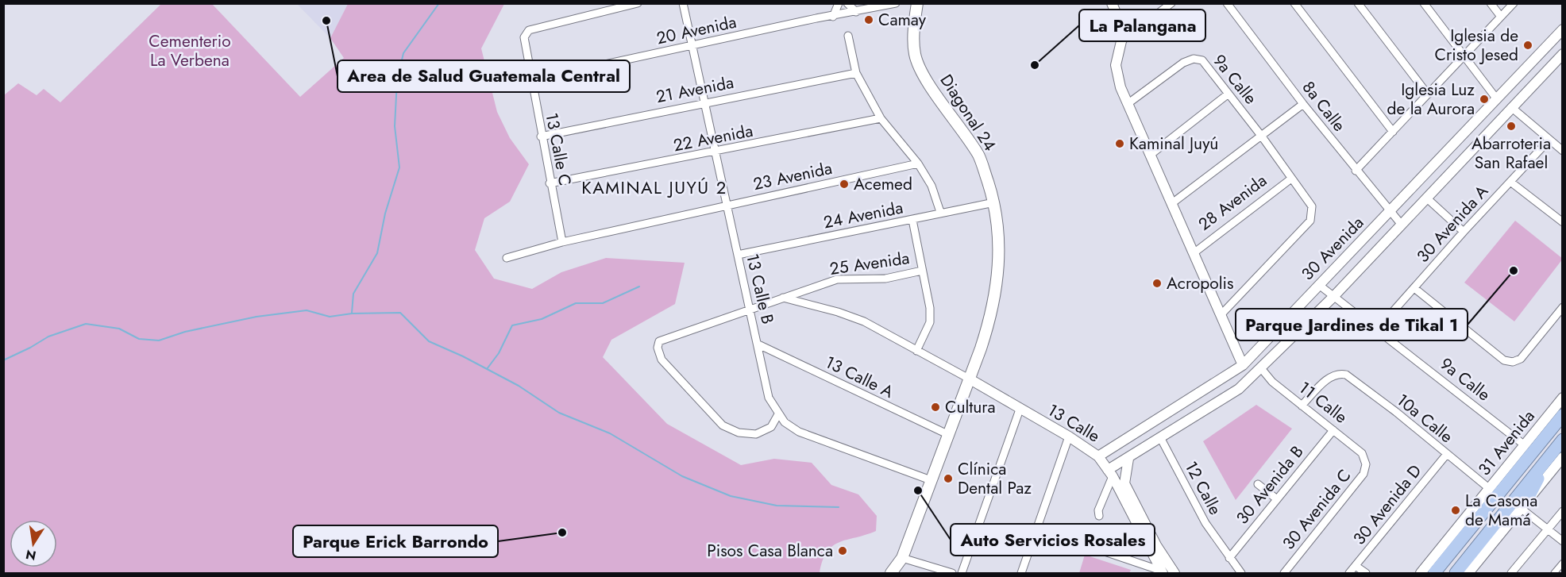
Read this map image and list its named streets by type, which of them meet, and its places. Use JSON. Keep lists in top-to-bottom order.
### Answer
{
  "streets": {
    "main road": ["Diagonal 24"],
    "street": [
      "20 Avenida",
      "9a Calle",
      "21 Avenida",
      "8a Calle",
      "22 Avenida",
      "13 Calle C",
      "23 Avenida",
      "28 Avenida",
      "24 Avenida",
      "30 Avenida A",
      "30 Avenida",
      "25 Avenida",
      "13 Calle B",
      "13 Calle A",
      "11 Calle",
      "10a Calle",
      "13 Calle",
      "31 Avenida",
      "30 Avenida B",
      "12 Calle",
      "30 Avenida D",
      "30 Avenida C"
    ]
  },
  "crossings": [
    ["20 Avenida", "13 Calle C"],
    ["20 Avenida", "13 Calle B"],
    ["9a Calle", "28 Avenida"],
    ["9a Calle", "30 Avenida A"],
    ["9a Calle", "30 Avenida"],
    ["9a Calle", "31 Avenida"],
    ["21 Avenida", "13 Calle C"],
    ["21 Avenida", "13 Calle B"],
    ["8a Calle", "30 Avenida"],
    ["Diagonal 24", "24 Avenida"],
    ["Diagonal 24", "13 Calle"],
    ["22 Avenida", "13 Calle C"],
    ["22 Avenida", "13 Calle B"],
    ["13 Calle C", "23 Avenida"],
    ["23 Avenida", "13 Calle B"],
    ["24 Avenida", "13 Calle B"],
    ["30 Avenida", "11 Calle"],
    ["30 Avenida", "13 Calle"],
    ["30 Avenida", "12 Calle"],
    ["25 Avenida", "13 Calle B"],
    ["25 Avenida", "13 Calle"],
    ["13 Calle B", "13 Calle A"],
    ["11 Calle", "10a Calle"],
    ["11 Calle", "30 Avenida B"],
    ["11 Calle", "30 Avenida C"],
    ["10a Calle", "31 Avenida"],
    ["10a Calle", "30 Avenida D"],
    ["30 Avenida B", "12 Calle"]
  ],
  "districts": ["KAMINAL JUYÚ 2"],
  "parks": ["Cementerio La Verbena"],
  "places": [
    "Camay",
    "Area de Salud Guatemala Central",
    "Iglesia de Cristo Jesed",
    "La Palangana",
    "Iglesia Luz de la Aurora",
    "Abarroteria San Rafael",
    "Kaminal Juyú",
    "Acemed",
    "Parque Jardines de Tikal 1",
    "Acropolis",
    "Cultura",
    "Clínica Dental Paz",
    "Auto Servicios Rosales",
    "La Casona de Mamá",
    "Parque Erick Barrondo",
    "Pisos Casa Blanca"
  ],
  "north": "bottom"
}
